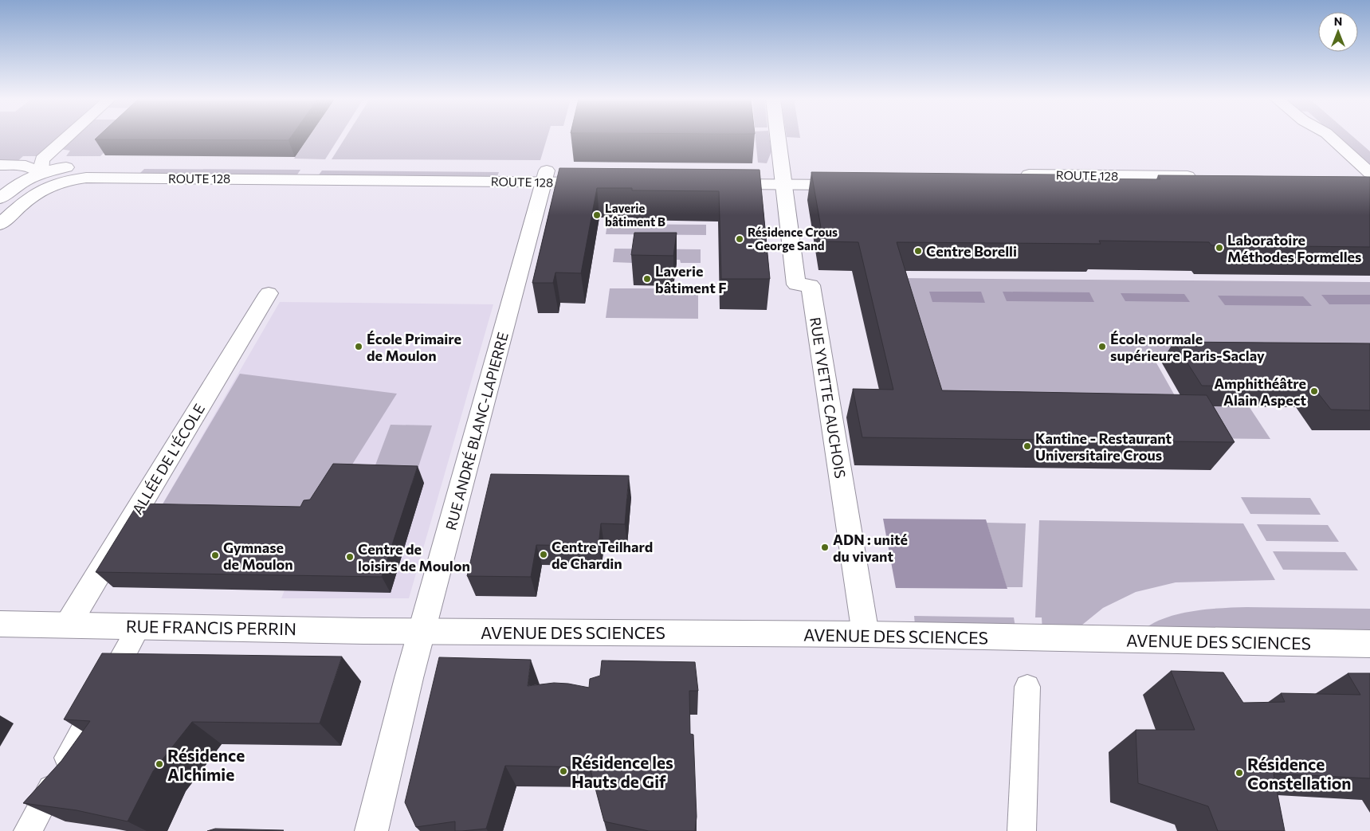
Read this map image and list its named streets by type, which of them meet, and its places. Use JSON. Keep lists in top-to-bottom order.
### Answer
{
  "streets": {
    "street": [
      "ROUTE 128",
      "RUE YVETTE CAUCHOIS",
      "RUE ANDRÉ BLANC-LAPIERRE",
      "ALLÉE DE L'ÉCOLE",
      "RUE FRANCIS PERRIN",
      "AVENUE DES SCIENCES"
    ]
  },
  "crossings": [
    ["ROUTE 128", "RUE ANDRÉ BLANC-LAPIERRE"],
    ["RUE YVETTE CAUCHOIS", "AVENUE DES SCIENCES"],
    ["RUE ANDRÉ BLANC-LAPIERRE", "RUE FRANCIS PERRIN"],
    ["RUE ANDRÉ BLANC-LAPIERRE", "AVENUE DES SCIENCES"],
    ["ALLÉE DE L'ÉCOLE", "RUE FRANCIS PERRIN"],
    ["RUE FRANCIS PERRIN", "AVENUE DES SCIENCES"]
  ],
  "places": [
    "Laverie bâtiment B",
    "Résidence Crous - George Sand",
    "Laboratoire Méthodes Formelles",
    "Centre Borelli",
    "Laverie bâtiment F",
    "École Primaire de Moulon",
    "École normale supérieure Paris-Saclay",
    "Amphithéâtre Alain Aspect",
    "Kantine - Restaurant Universitaire Crous",
    "ADN : unité du vivant",
    "Centre Teilhard de Chardin",
    "Gymnase de Moulon",
    "Centre de loisirs de Moulon",
    "Résidence Alchimie",
    "Résidence les Hauts de Gif",
    "Résidence Constellation"
  ],
  "north": "top"
}
